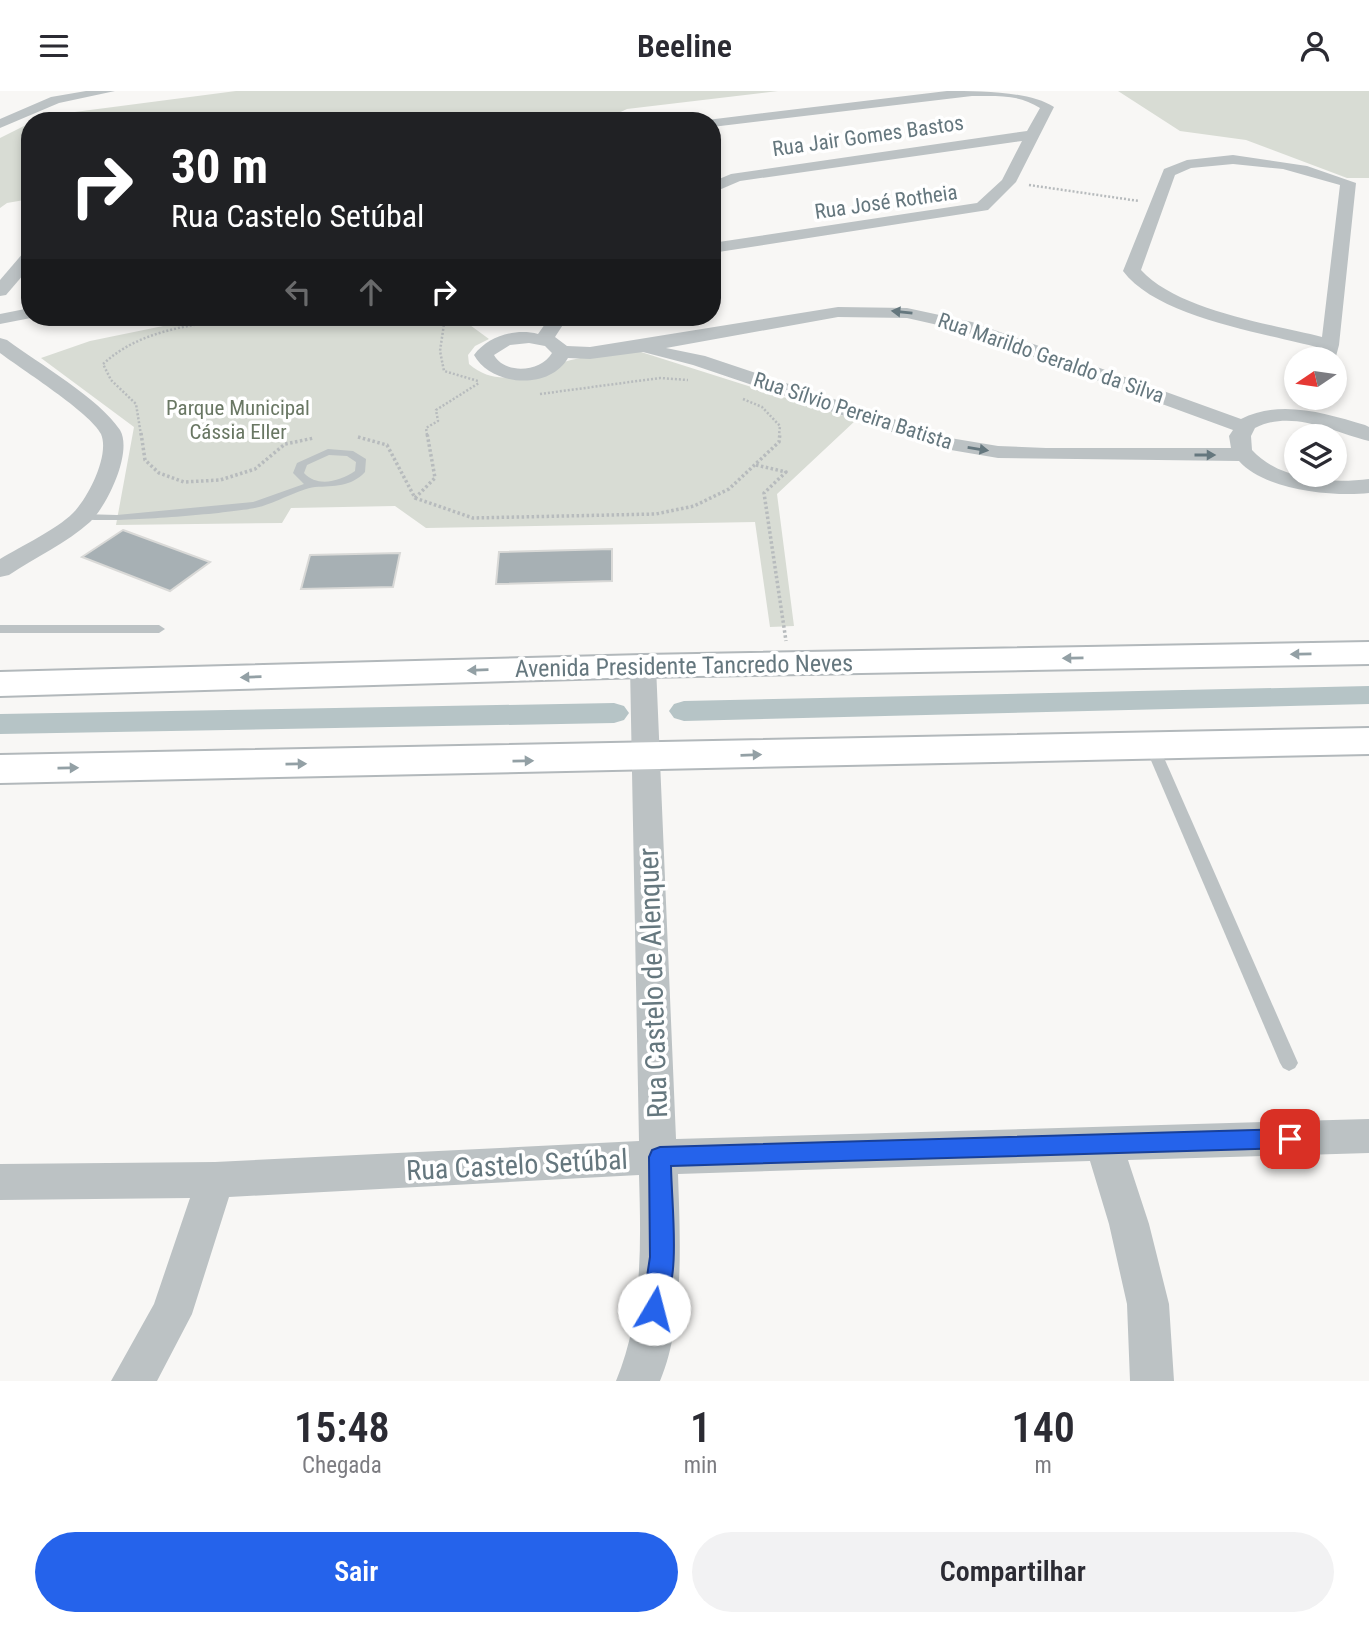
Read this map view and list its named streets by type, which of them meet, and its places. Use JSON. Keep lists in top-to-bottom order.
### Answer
{
  "streets": {
    "main road": ["Avenida Presidente Tancredo Neves"],
    "street": [
      "Rua Jair Gomes Bastos",
      "Rua José Rotheia",
      "Rua Marildo Geraldo da Silva",
      "Rua Sílvio Pereira Batista",
      "Rua Castelo de Alenquer",
      "Rua Castelo Setúbal"
    ]
  },
  "crossings": [
    ["Rua Jair Gomes Bastos", "Rua José Rotheia"],
    ["Rua Marildo Geraldo da Silva", "Rua Sílvio Pereira Batista"],
    ["Avenida Presidente Tancredo Neves", "Rua Castelo de Alenquer"],
    ["Rua Castelo de Alenquer", "Rua Castelo Setúbal"]
  ],
  "one_way": ["Rua Marildo Geraldo da Silva", "Rua Sílvio Pereira Batista"],
  "parks": ["Parque Municipal Cássia Eller"],
  "north": "left",
  "page": {
    "header": "Beeline",
    "turn": ["30 m", "Rua Castelo Setúbal"],
    "eta": [
      "15:48",
      "Chegada",
      "1",
      "min",
      "140",
      "m"
    ],
    "buttons": ["Sair", "Compartilhar"]
  }
}
